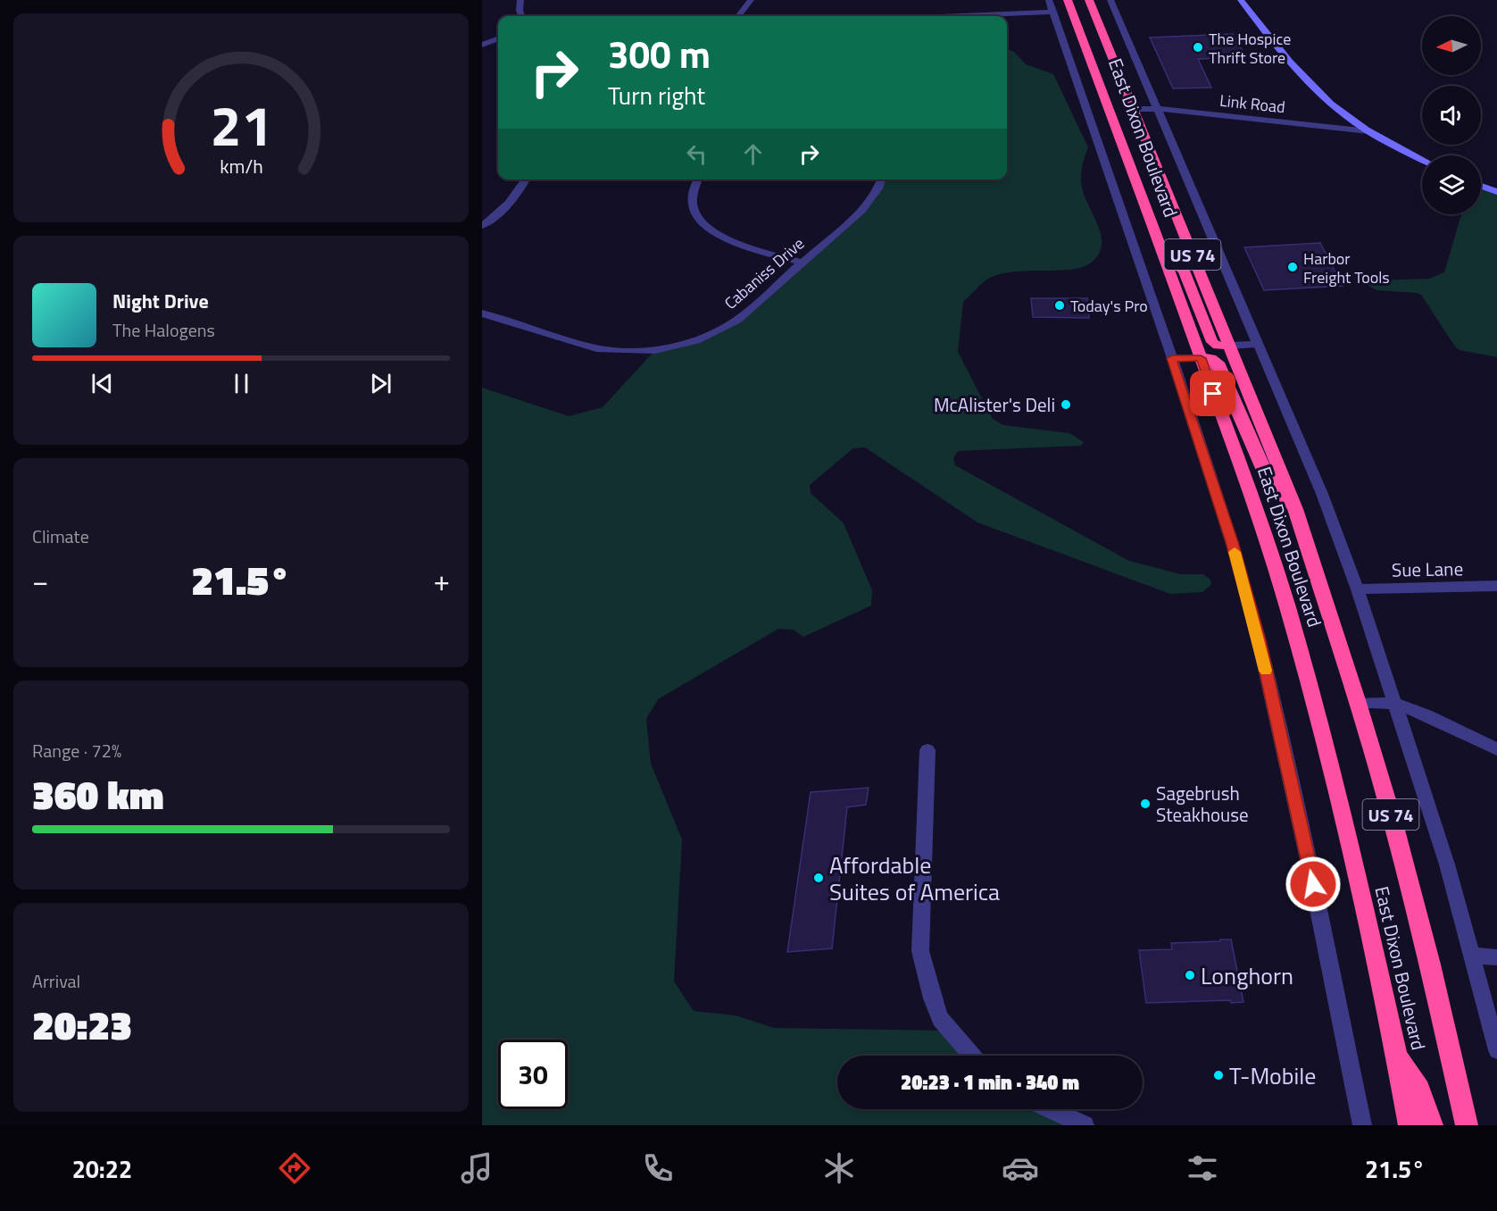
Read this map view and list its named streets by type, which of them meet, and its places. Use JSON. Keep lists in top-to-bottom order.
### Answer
{
  "streets": {
    "highway": ["East Dixon Boulevard", "US 74"],
    "street": ["Link Road", "Cabaniss Drive", "Sue Lane"]
  },
  "crossings": [
    ["Link Road", "East Dixon Boulevard"],
    ["East Dixon Boulevard", "Sue Lane"]
  ],
  "places": [
    "The Hospice Thrift Store",
    "Harbor Freight Tools",
    "Today's Pro",
    "McAlister's Deli",
    "Sagebrush Steakhouse",
    "Affordable Suites of America",
    "Longhorn",
    "T-Mobile"
  ],
  "north": "left",
  "page": {
    "turn": ["300 m", "Turn right"],
    "song": ["Night Drive", "The Halogens"],
    "tile": [
      "Climate",
      ["Range · 72%", "360 km"],
      ["Arrival", "20:23"]
    ],
    "heat": ["−", "21.5°", "+"],
    "limit": "30",
    "trip": "20:23 · 1 min · 340 m",
    "tabs": ["20:22", "21.5°"],
    "gauge": ["21", "km/h"]
  }
}
